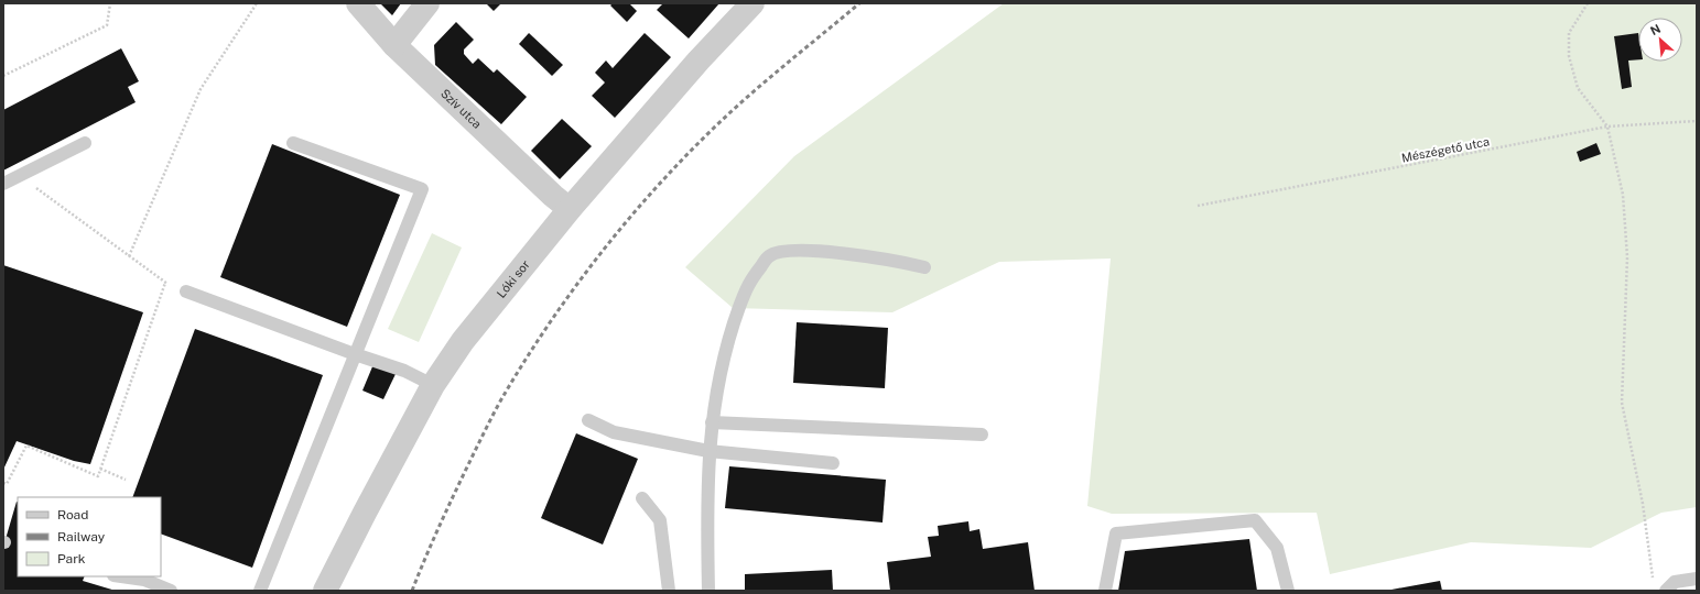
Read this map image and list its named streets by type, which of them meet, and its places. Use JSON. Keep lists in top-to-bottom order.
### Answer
{
  "streets": {
    "street": ["Szív utca", "Lóki sor"],
    "path": ["Mészégető utca"]
  },
  "crossings": [
    ["Szív utca", "Lóki sor"]
  ],
  "legend": ["Road", "Railway", "Park"],
  "north": "top left"
}
